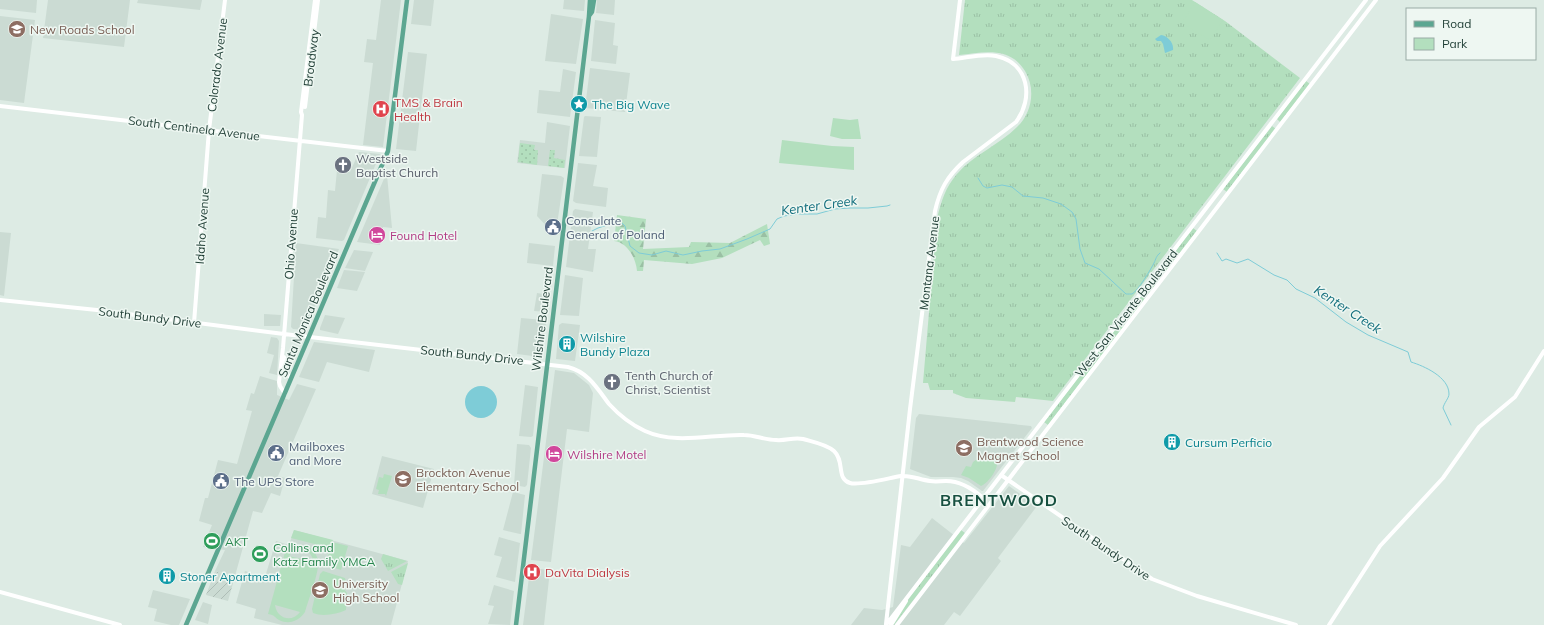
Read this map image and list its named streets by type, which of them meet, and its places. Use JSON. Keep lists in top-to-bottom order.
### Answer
{
  "streets": {
    "main road": ["Santa Monica Boulevard", "Wilshire Boulevard"],
    "street": [
      "Broadway",
      "Colorado Avenue",
      "South Centinela Avenue",
      "Idaho Avenue",
      "Ohio Avenue",
      "Montana Avenue",
      "West San Vicente Boulevard",
      "South Bundy Drive"
    ]
  },
  "crossings": [
    ["Broadway", "South Centinela Avenue"],
    ["Broadway", "Ohio Avenue"],
    ["Colorado Avenue", "South Centinela Avenue"],
    ["Colorado Avenue", "Idaho Avenue"],
    ["South Centinela Avenue", "Idaho Avenue"],
    ["South Centinela Avenue", "Ohio Avenue"],
    ["South Centinela Avenue", "Santa Monica Boulevard"],
    ["Idaho Avenue", "South Bundy Drive"],
    ["Ohio Avenue", "Santa Monica Boulevard"],
    ["Ohio Avenue", "South Bundy Drive"],
    ["Montana Avenue", "West San Vicente Boulevard"],
    ["Montana Avenue", "South Bundy Drive"],
    ["West San Vicente Boulevard", "South Bundy Drive"],
    ["Santa Monica Boulevard", "South Bundy Drive"],
    ["South Bundy Drive", "Wilshire Boulevard"]
  ],
  "districts": ["BRENTWOOD"],
  "water": ["Kenter Creek"],
  "places": {
    "school or university": [
      "New Roads School",
      "Brentwood Science Magnet School",
      "Brockton Avenue Elementary School",
      "University High School"
    ],
    "place": ["The Big Wave"],
    "hospital": ["TMS & Brain Health", "DaVita Dialysis"],
    "church": ["Westside Baptist Church", "Tenth Church of Christ, Scientist"],
    "public building": ["Consulate General of Poland", "Mailboxes and More", "The UPS Store"],
    "hotel": ["Found Hotel", "Wilshire Motel"],
    "building": ["Wilshire Bundy Plaza", "Cursum Perficio", "Stoner Apartment"],
    "sports": ["AKT", "Collins and Katz Family YMCA"]
  },
  "legend": ["Road", "Park"]
}
